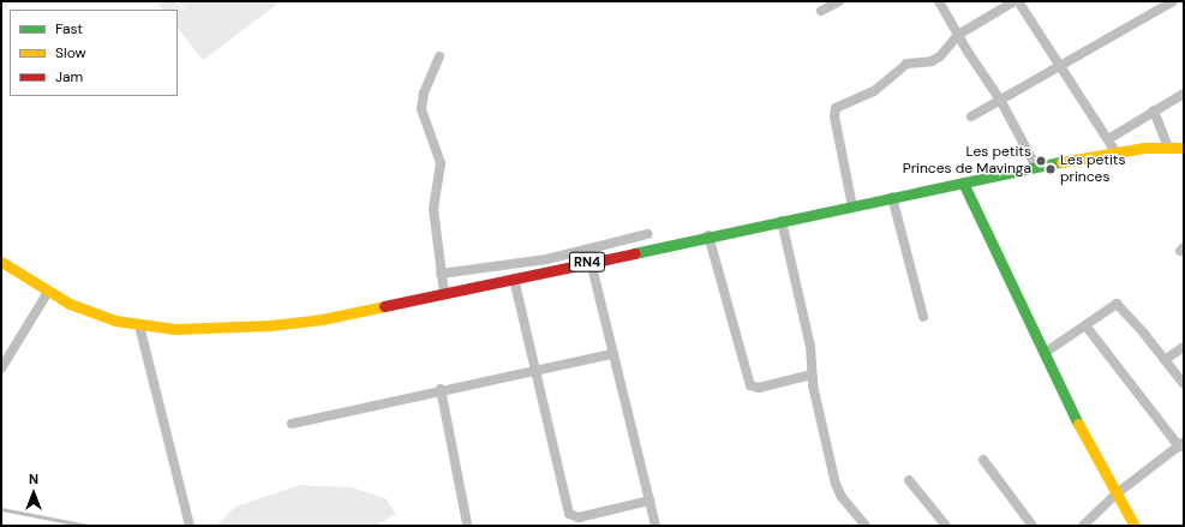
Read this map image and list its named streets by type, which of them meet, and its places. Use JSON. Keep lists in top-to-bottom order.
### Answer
{
  "streets": {
    "main road": ["RN4"]
  },
  "places": ["Les petits Princes de Mavinga", "Les petits princes"],
  "legend": ["Fast", "Slow", "Jam"],
  "north": "top"
}
